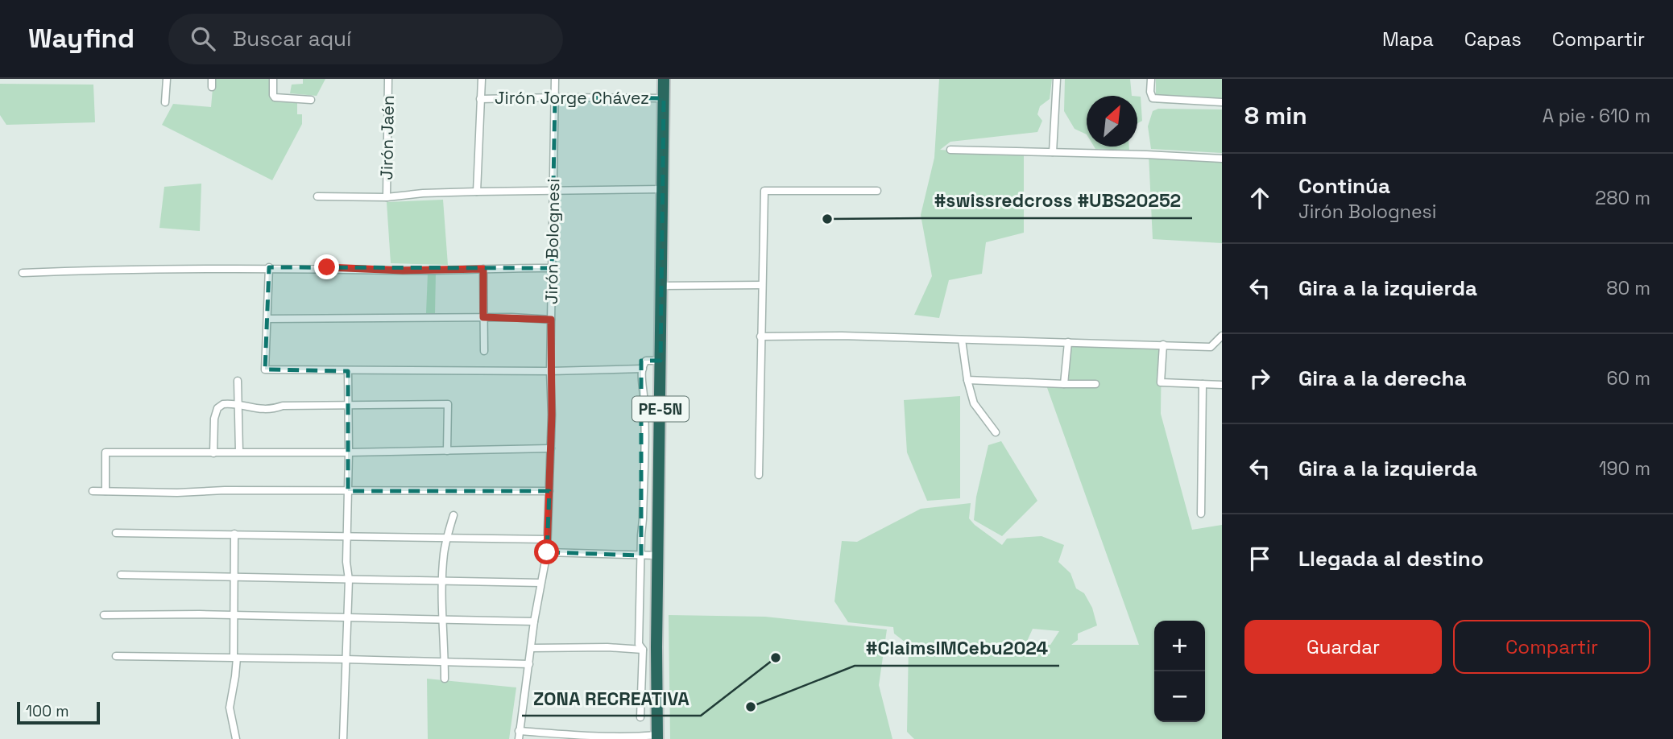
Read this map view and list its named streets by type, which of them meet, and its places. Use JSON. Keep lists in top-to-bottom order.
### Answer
{
  "streets": {
    "highway": ["PE-5N"],
    "street": ["Jirón Jorge Chávez", "Jirón Jaén", "Jirón Bolognesi"]
  },
  "crossings": [
    ["Jirón Jorge Chávez", "Jirón Bolognesi"],
    ["Jirón Jorge Chávez", "PE-5N"]
  ],
  "places": ["#swissredcross #UBS20252", "ZONA RECREATIVA", "#ClaimsIMCebu2024"],
  "scale_bar": "100 m",
  "north": "top right",
  "page": {
    "header": "Wayfind",
    "search": "Buscar aquí",
    "nav": ["Mapa", "Capas", "Compartir"],
    "heading": ["8 min", "A pie · 610 m"],
    "list": [
      ["Continúa", "Jirón Bolognesi", "280 m"],
      ["Gira a la izquierda", "80 m"],
      ["Gira a la derecha", "60 m"],
      ["Gira a la izquierda", "190 m"],
      "Llegada al destino"
    ],
    "buttons": ["Guardar", "Compartir"],
    "map_buttons": ["+", "−"],
    "scale": "100 m"
  }
}
